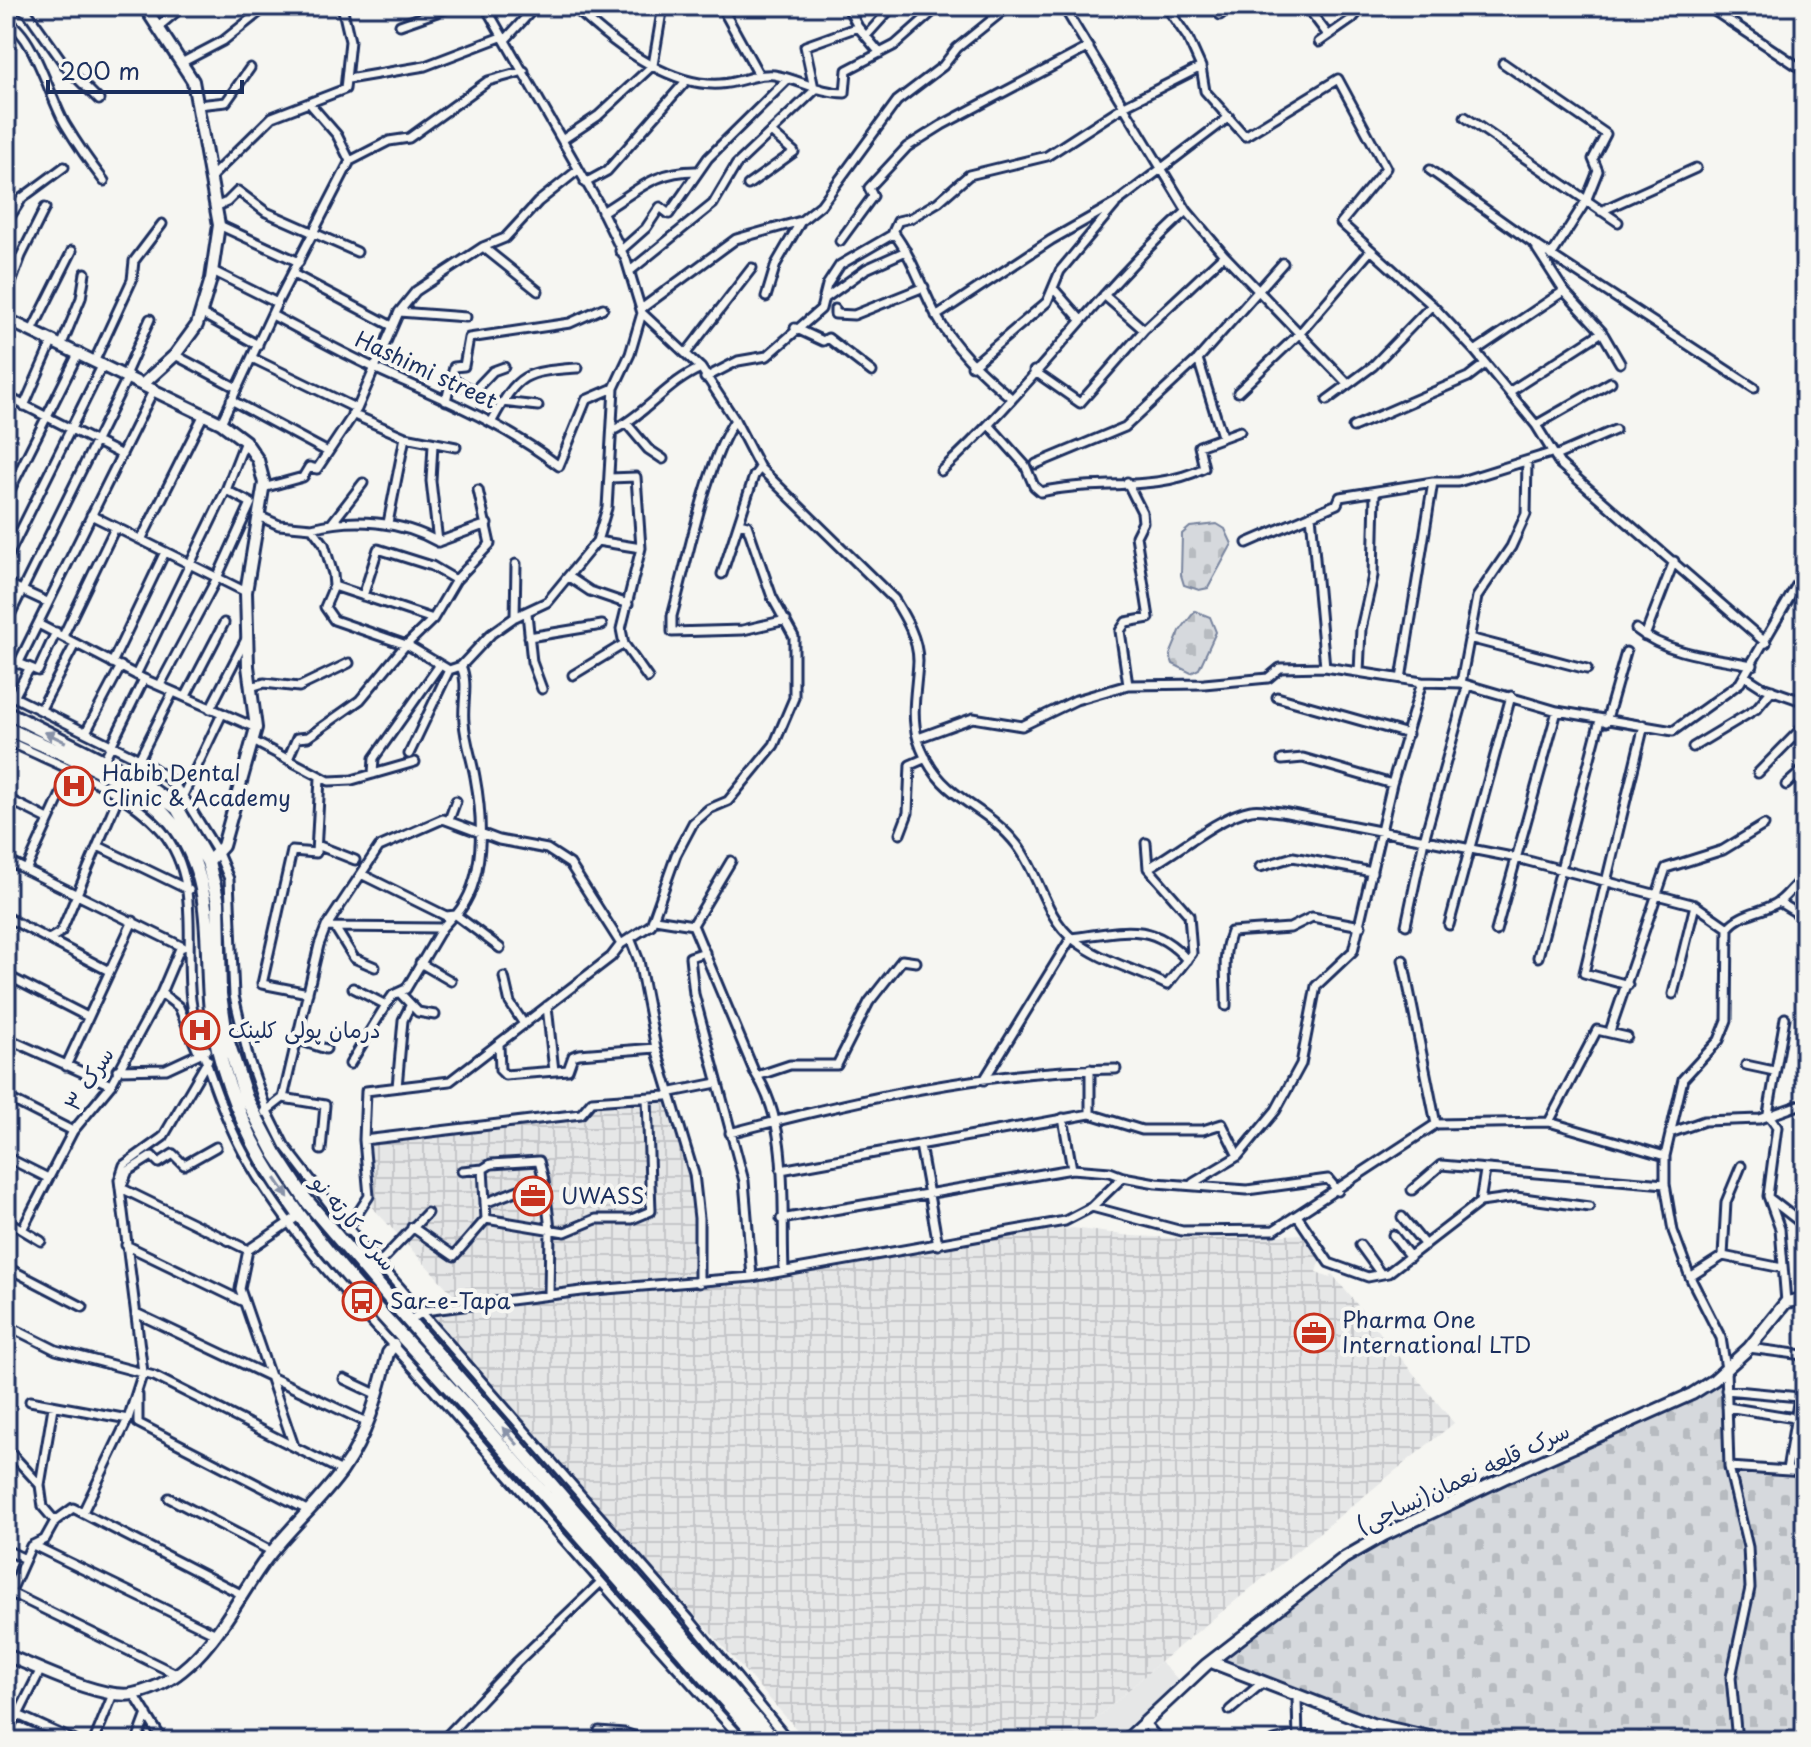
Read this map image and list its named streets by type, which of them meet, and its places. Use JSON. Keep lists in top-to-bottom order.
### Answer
{
  "streets": {
    "highway": ["سرک کارته نو"],
    "street": ["Hashimi street", "سرک ۳", "سرک قلعه نعمان(نساجی)"]
  },
  "places": {
    "hospital": ["Habib Dental Clinic & Academy", "درمان پولی کلینک"],
    "office": ["UWASS", "Pharma One International LTD"],
    "bus stop": ["Sar-e-Tapa"]
  },
  "scale_bar": "200 m"
}
